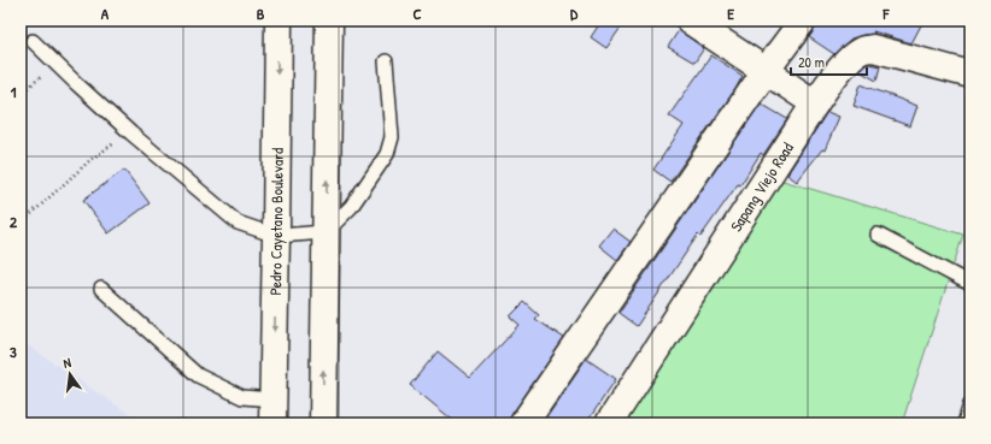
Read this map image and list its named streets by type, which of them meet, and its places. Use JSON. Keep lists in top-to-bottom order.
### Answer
{
  "streets": {
    "street": ["Sapang Viejo Road", "Pedro Cayetano Boulevard"]
  },
  "scale_bar": "20 m",
  "north": "top",
  "grid": {
    "columns": [
      "A",
      "B",
      "C",
      "D",
      "E",
      "F"
    ],
    "rows": ["1", "2", "3"]
  }
}
